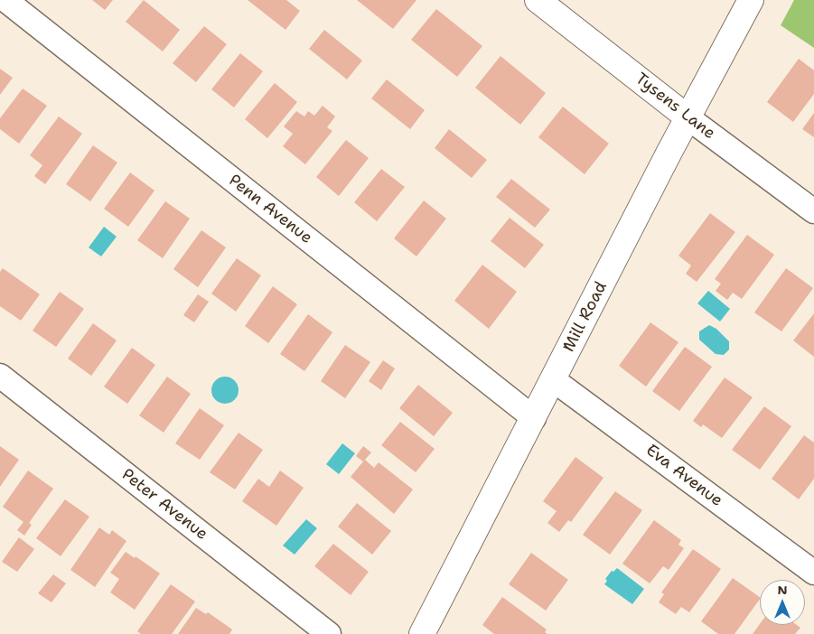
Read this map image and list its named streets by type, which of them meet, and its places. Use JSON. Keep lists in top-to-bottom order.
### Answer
{
  "streets": {
    "street": [
      "Tysens Lane",
      "Penn Avenue",
      "Mill Road",
      "Eva Avenue",
      "Peter Avenue"
    ]
  },
  "crossings": [
    ["Tysens Lane", "Mill Road"],
    ["Penn Avenue", "Mill Road"],
    ["Mill Road", "Eva Avenue"]
  ],
  "north": "top"
}
